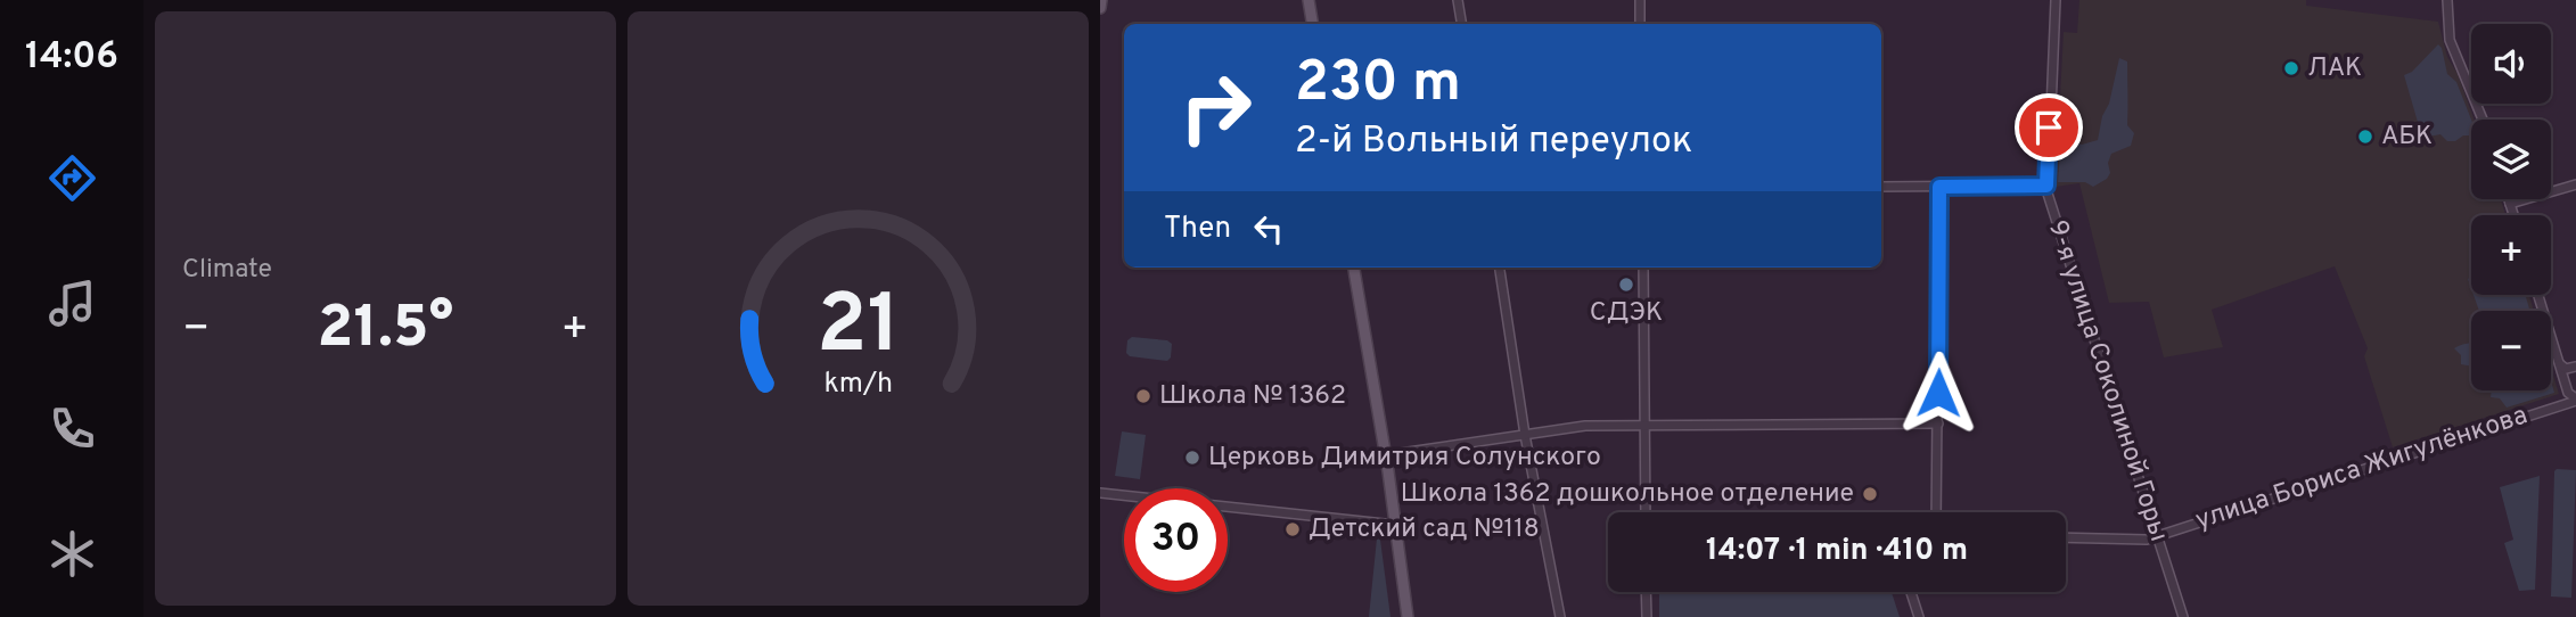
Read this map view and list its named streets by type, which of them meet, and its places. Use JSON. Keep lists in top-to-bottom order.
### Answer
{
  "streets": {
    "street": ["9-я улица Соколиной Горы", "улица Бориса Жигулёнкова"]
  },
  "crossings": [
    ["9-я улица Соколиной Горы", "улица Бориса Жигулёнкова"]
  ],
  "places": [
    "ЛАК",
    "АБК",
    "СДЭК",
    "Школа № 1362",
    "Церковь Димитрия Солунского",
    "Школа 1362 дошкольное отделение",
    "Детский сад №118"
  ],
  "page": {
    "tabs": "14:06",
    "tile": "Climate",
    "map_buttons": ["+", "−"],
    "turn": ["230 m", "2-й Вольный переулок"],
    "then": "Then",
    "heat": ["−", "21.5°", "+"],
    "limit": "30",
    "trip": "14:07 · 1 min · 410 m",
    "gauge": ["21", "km/h"]
  }
}
